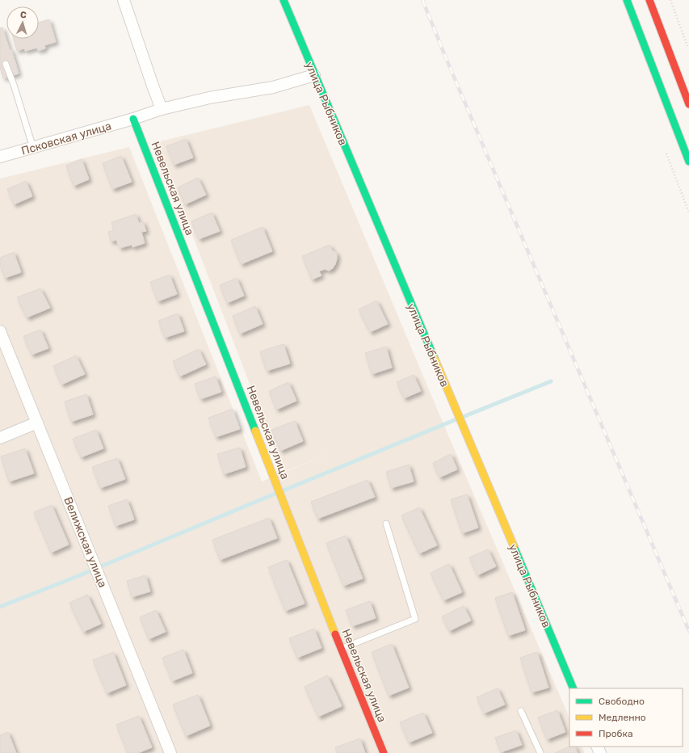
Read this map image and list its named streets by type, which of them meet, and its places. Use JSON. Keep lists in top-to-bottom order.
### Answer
{
  "streets": {
    "street": [
      "улица Рыбников",
      "Псковская улица",
      "Невельская улица",
      "Велижская улица"
    ]
  },
  "crossings": [
    ["улица Рыбников", "Псковская улица"],
    ["Псковская улица", "Невельская улица"]
  ],
  "legend": ["Свободно", "Медленно", "Пробка"],
  "north": "top"
}
